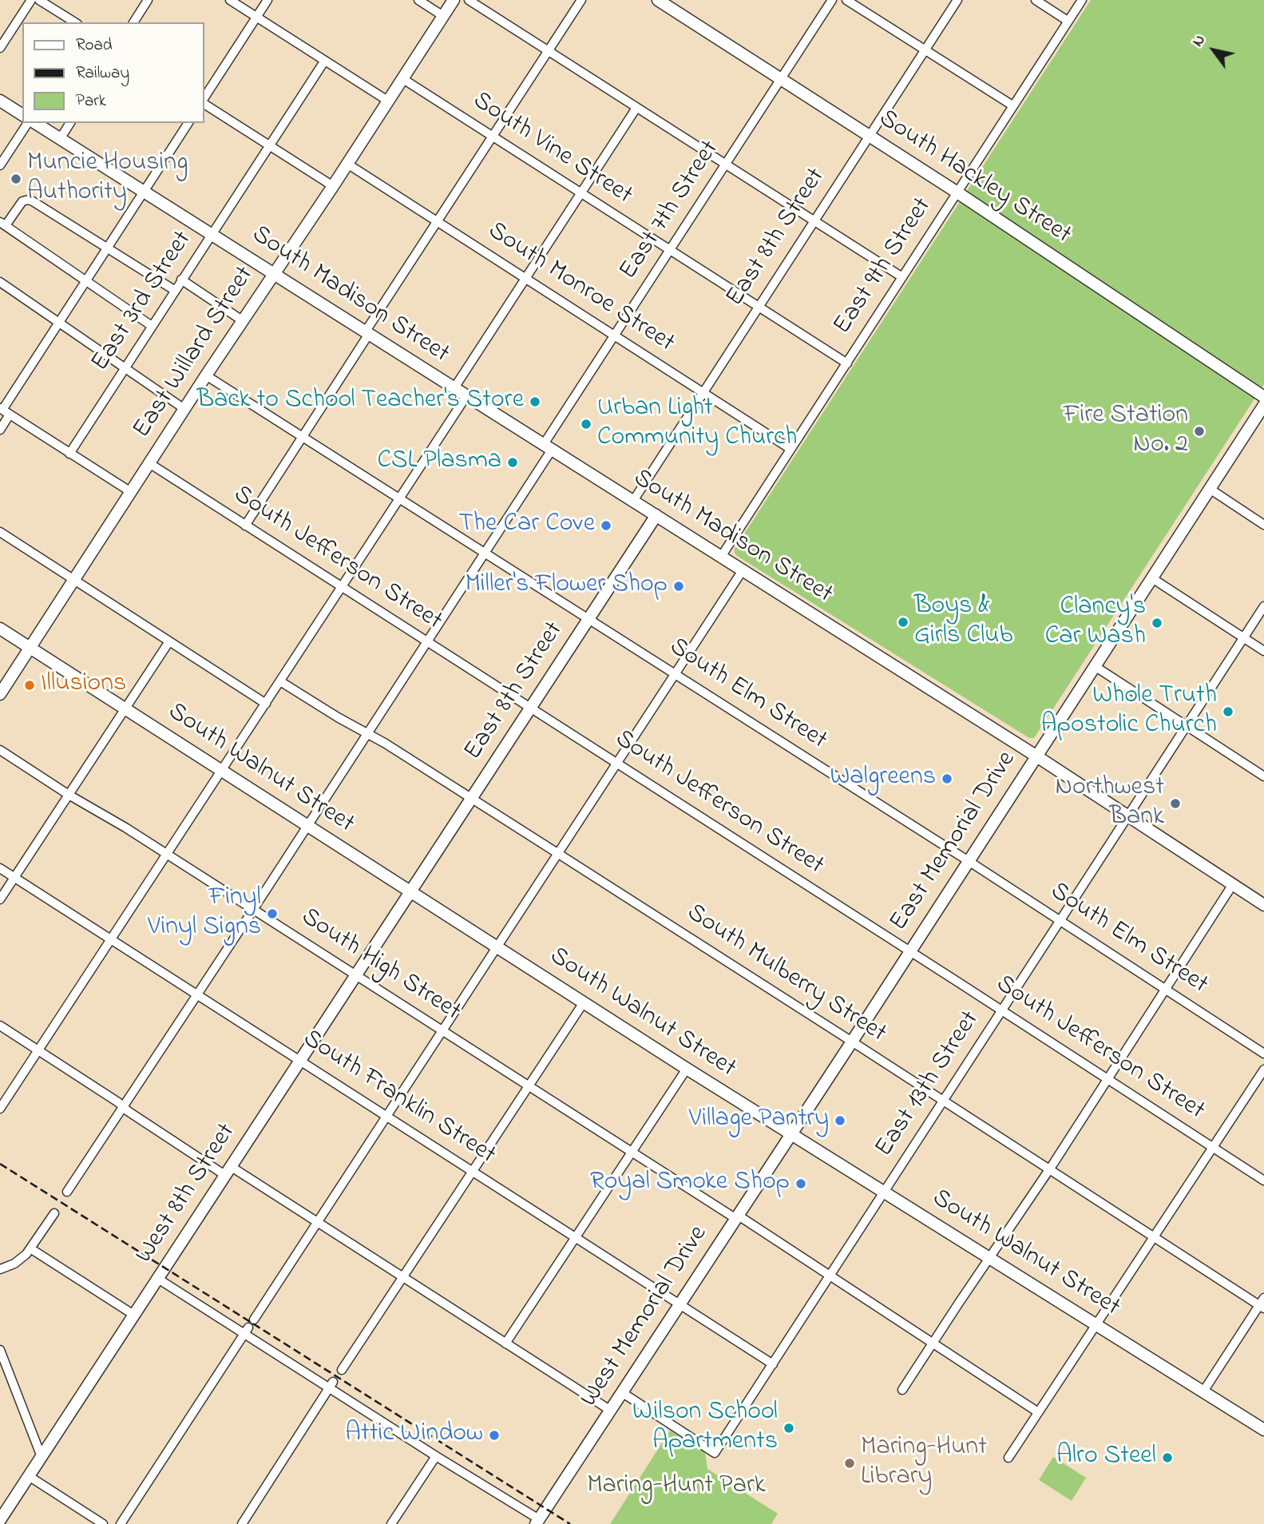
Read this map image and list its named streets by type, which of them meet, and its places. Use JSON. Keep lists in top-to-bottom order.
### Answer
{
  "streets": {
    "main road": [
      "South Hackley Street",
      "East 8th Street",
      "South Madison Street",
      "East Willard Street",
      "South Walnut Street",
      "East Memorial Drive",
      "West 8th Street",
      "West Memorial Drive"
    ],
    "street": [
      "South Vine Street",
      "East 7th Street",
      "East 9th Street",
      "South Monroe Street",
      "East 3rd Street",
      "South Jefferson Street",
      "South Elm Street",
      "South High Street",
      "South Mulberry Street",
      "East 13th Street",
      "South Franklin Street"
    ]
  },
  "crossings": [
    ["South Vine Street", "East 7th Street"],
    ["South Vine Street", "East 8th Street"],
    ["South Vine Street", "East 9th Street"],
    ["South Vine Street", "East Willard Street"],
    ["South Hackley Street", "East 7th Street"],
    ["South Hackley Street", "East 8th Street"],
    ["South Hackley Street", "East 9th Street"],
    ["East 7th Street", "South Monroe Street"],
    ["East 7th Street", "South Madison Street"],
    ["East 7th Street", "South Jefferson Street"],
    ["East 7th Street", "South Elm Street"],
    ["East 7th Street", "South Walnut Street"],
    ["East 7th Street", "South High Street"],
    ["East 7th Street", "South Mulberry Street"],
    ["East 7th Street", "South Franklin Street"],
    ["East 8th Street", "South Monroe Street"],
    ["East 8th Street", "South Madison Street"],
    ["East 8th Street", "South Jefferson Street"],
    ["East 8th Street", "South Elm Street"],
    ["East 8th Street", "South Walnut Street"],
    ["East 8th Street", "South Mulberry Street"],
    ["East 8th Street", "West 8th Street"],
    ["East 9th Street", "South Monroe Street"],
    ["East 9th Street", "South Madison Street"],
    ["South Monroe Street", "East Willard Street"],
    ["South Madison Street", "East 3rd Street"],
    ["South Madison Street", "East Willard Street"],
    ["South Madison Street", "East Memorial Drive"],
    ["South Madison Street", "East 13th Street"],
    ["East Willard Street", "South Jefferson Street"],
    ["East Willard Street", "South Elm Street"],
    ["East Willard Street", "South Walnut Street"],
    ["South Jefferson Street", "East Memorial Drive"],
    ["South Jefferson Street", "East 13th Street"],
    ["South Elm Street", "East Memorial Drive"],
    ["South Elm Street", "East 13th Street"],
    ["South Walnut Street", "East Memorial Drive"],
    ["South Walnut Street", "East 13th Street"],
    ["South Walnut Street", "West 8th Street"],
    ["South Walnut Street", "West Memorial Drive"],
    ["East Memorial Drive", "South Mulberry Street"],
    ["East Memorial Drive", "West Memorial Drive"],
    ["South High Street", "East 13th Street"],
    ["South High Street", "West 8th Street"],
    ["South High Street", "West Memorial Drive"],
    ["South Mulberry Street", "East 13th Street"],
    ["East 13th Street", "South Franklin Street"],
    ["East 13th Street", "West Memorial Drive"],
    ["South Franklin Street", "West 8th Street"],
    ["South Franklin Street", "West Memorial Drive"]
  ],
  "parks": ["Maring-Hunt Park"],
  "places": [
    "Muncie Housing Authority",
    "Back to School Teacher's Store",
    "Urban Light Community Church",
    "Fire Station No. 2",
    "CSL Plasma",
    "The Car Cove",
    "Miller's Flower Shop",
    "Boys & Girls Club",
    "Clancy's Car Wash",
    "Illusions",
    "Whole Truth Apostolic Church",
    "Walgreens",
    "Northwest Bank",
    "Finyl Vinyl Signs",
    "Village Pantry",
    "Royal Smoke Shop",
    "Wilson School Apartments",
    "Attic Window",
    "Alro Steel",
    "Maring-Hunt Library"
  ],
  "legend": ["Road", "Railway", "Park"],
  "north": "top left"
}
